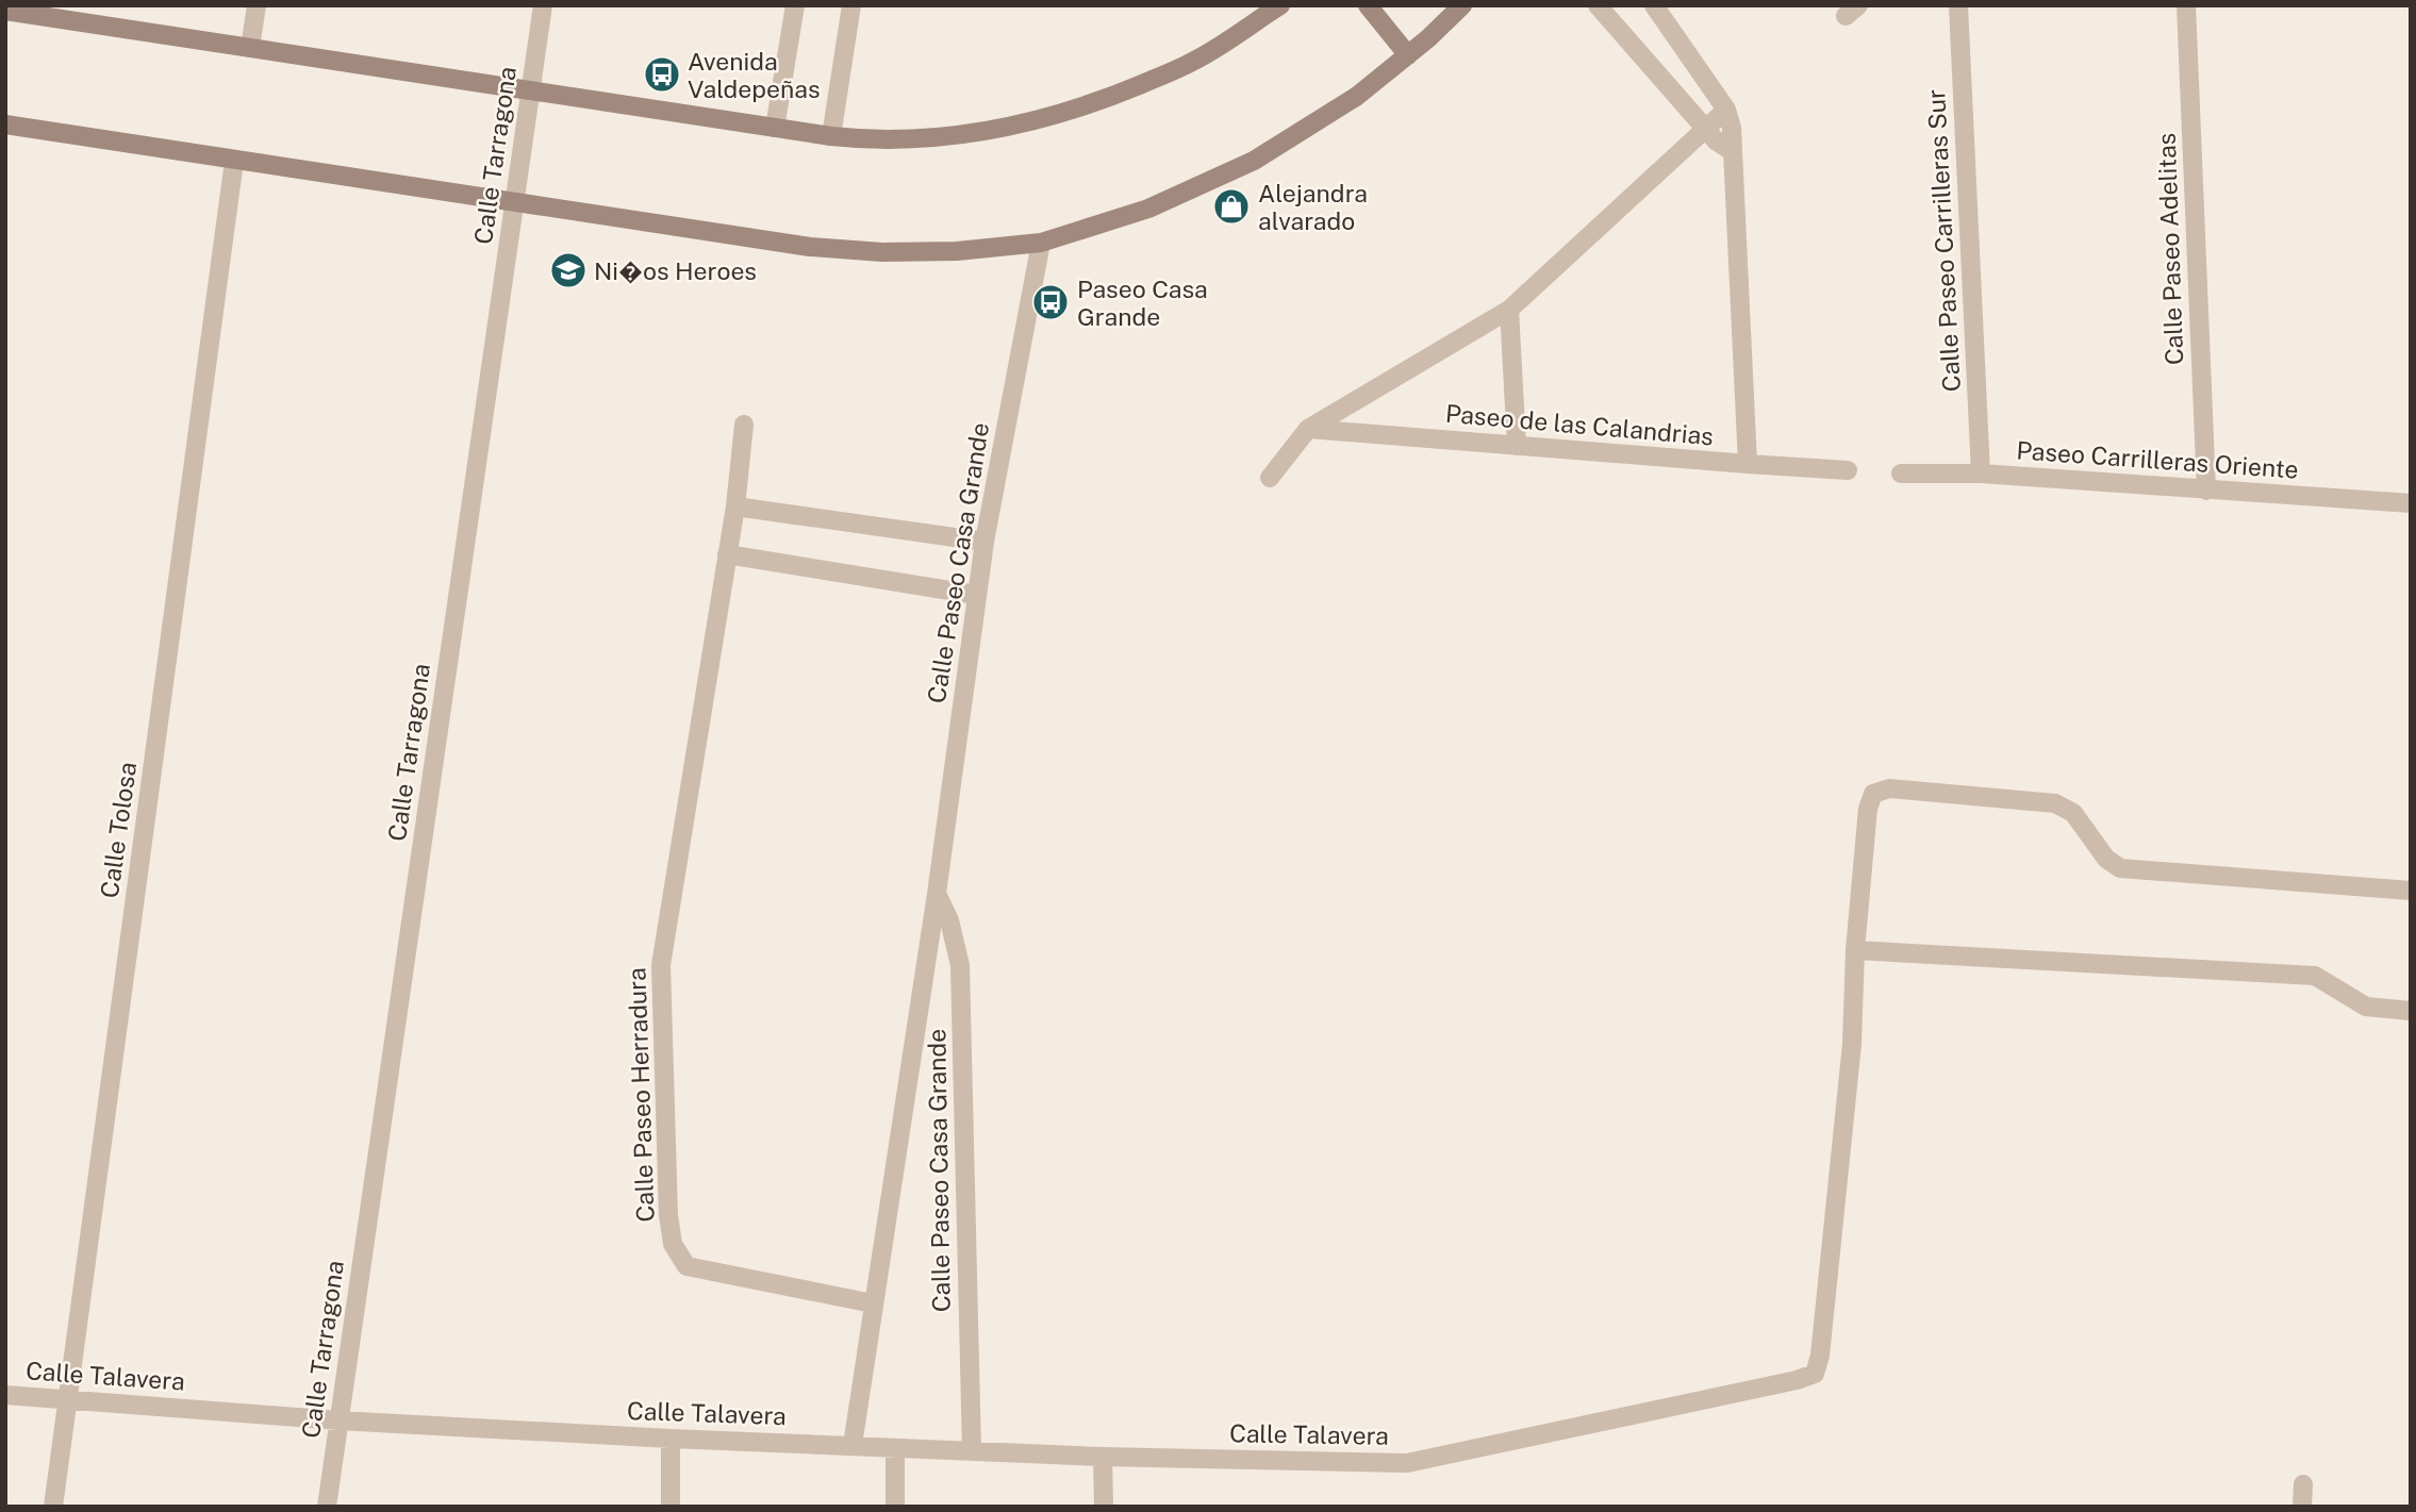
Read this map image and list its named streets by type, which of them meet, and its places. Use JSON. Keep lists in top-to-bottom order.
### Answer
{
  "streets": {
    "street": [
      "Calle Tarragona",
      "Calle Paseo Carrilleras Sur",
      "Calle Paseo Adelitas",
      "Paseo de las Calandrias",
      "Paseo Carrilleras Oriente",
      "Calle Paseo Casa Grande",
      "Calle Tolosa",
      "Calle Paseo Herradura",
      "Calle Talavera"
    ]
  },
  "crossings": [
    ["Calle Tarragona", "Calle Talavera"],
    ["Calle Paseo Carrilleras Sur", "Paseo Carrilleras Oriente"],
    ["Calle Paseo Adelitas", "Paseo Carrilleras Oriente"],
    ["Calle Paseo Casa Grande", "Calle Paseo Herradura"],
    ["Calle Paseo Casa Grande", "Calle Talavera"],
    ["Calle Tolosa", "Calle Talavera"]
  ],
  "places": {
    "bus stop": ["Avenida Valdepeñas", "Paseo Casa Grande"],
    "shop": ["Alejandra alvarado"],
    "school or university": ["Ni�os Heroes"]
  }
}
